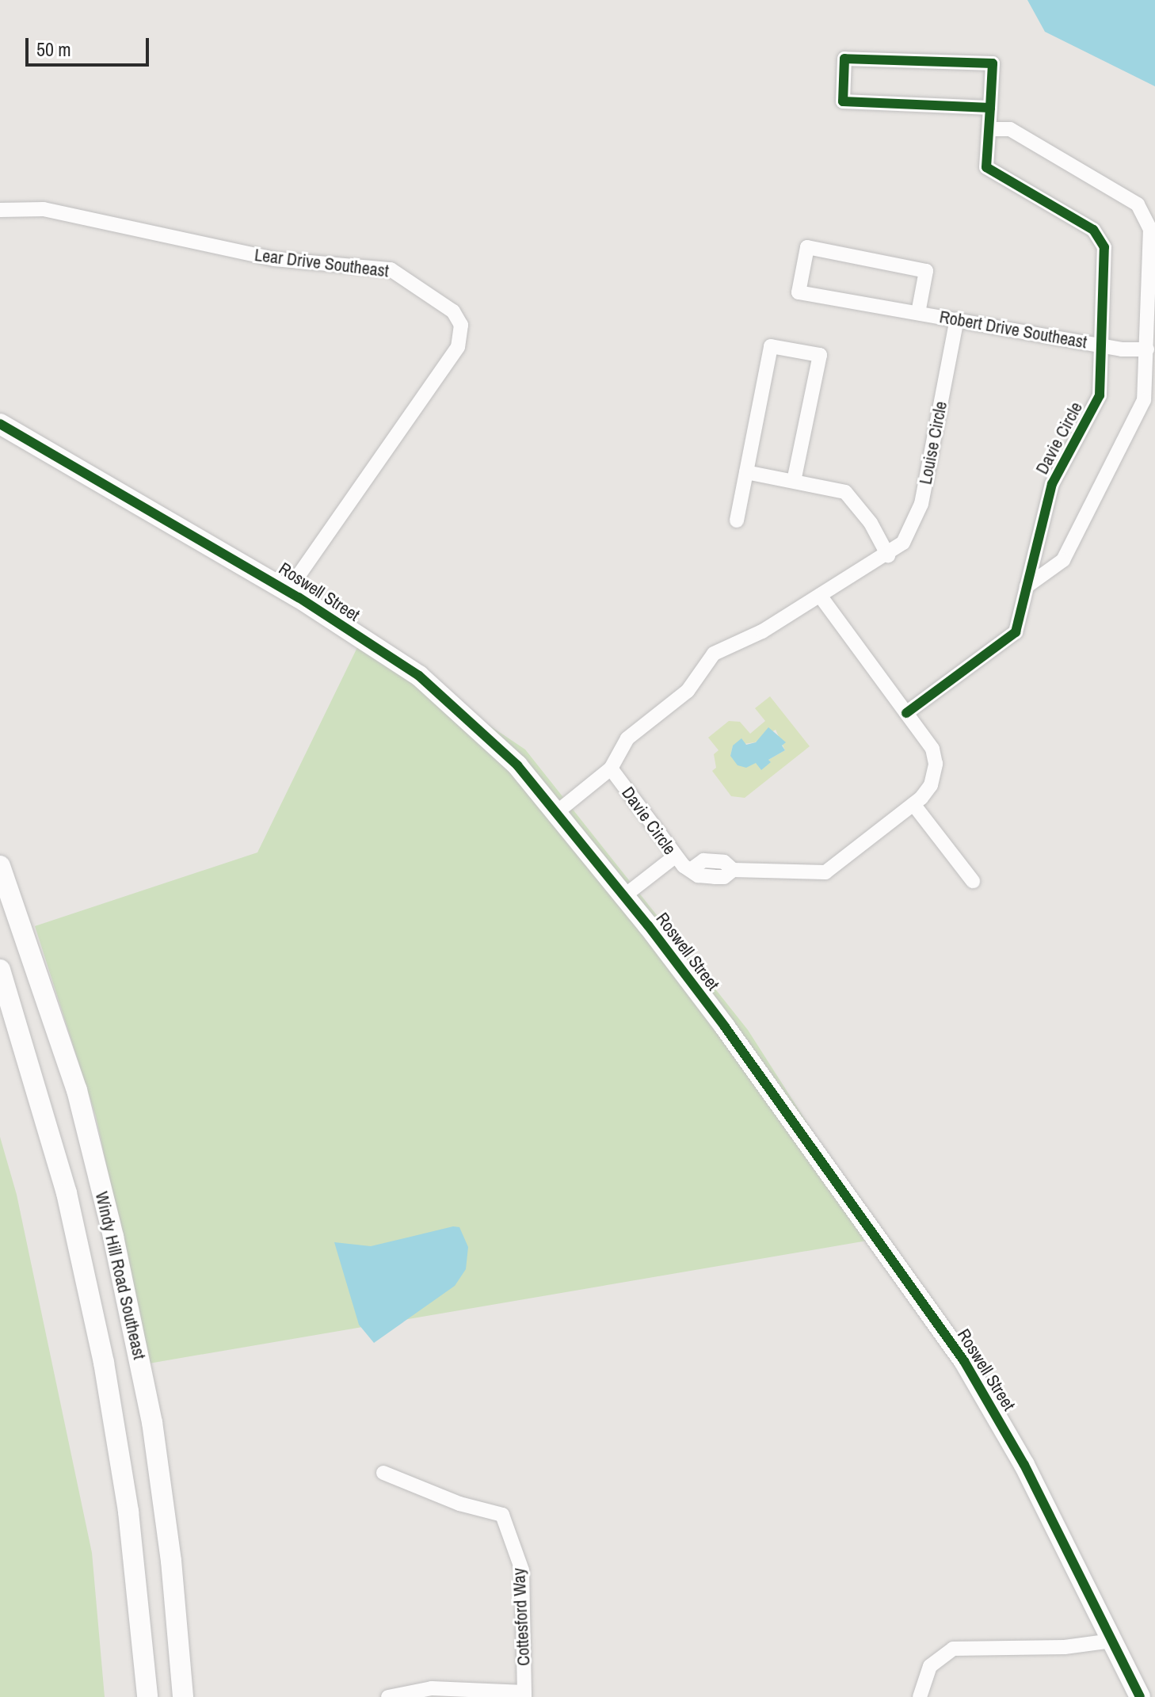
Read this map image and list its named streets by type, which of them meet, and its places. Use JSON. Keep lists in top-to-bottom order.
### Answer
{
  "streets": {
    "street": [
      "Lear Drive Southeast",
      "Robert Drive Southeast",
      "Davie Circle",
      "Louise Circle",
      "Roswell Street",
      "Windy Hill Road Southeast",
      "Cottesford Way"
    ]
  },
  "crossings": [
    ["Lear Drive Southeast", "Roswell Street"],
    ["Robert Drive Southeast", "Davie Circle"],
    ["Robert Drive Southeast", "Louise Circle"],
    ["Davie Circle", "Louise Circle"]
  ],
  "scale_bar": "50 m"
}
